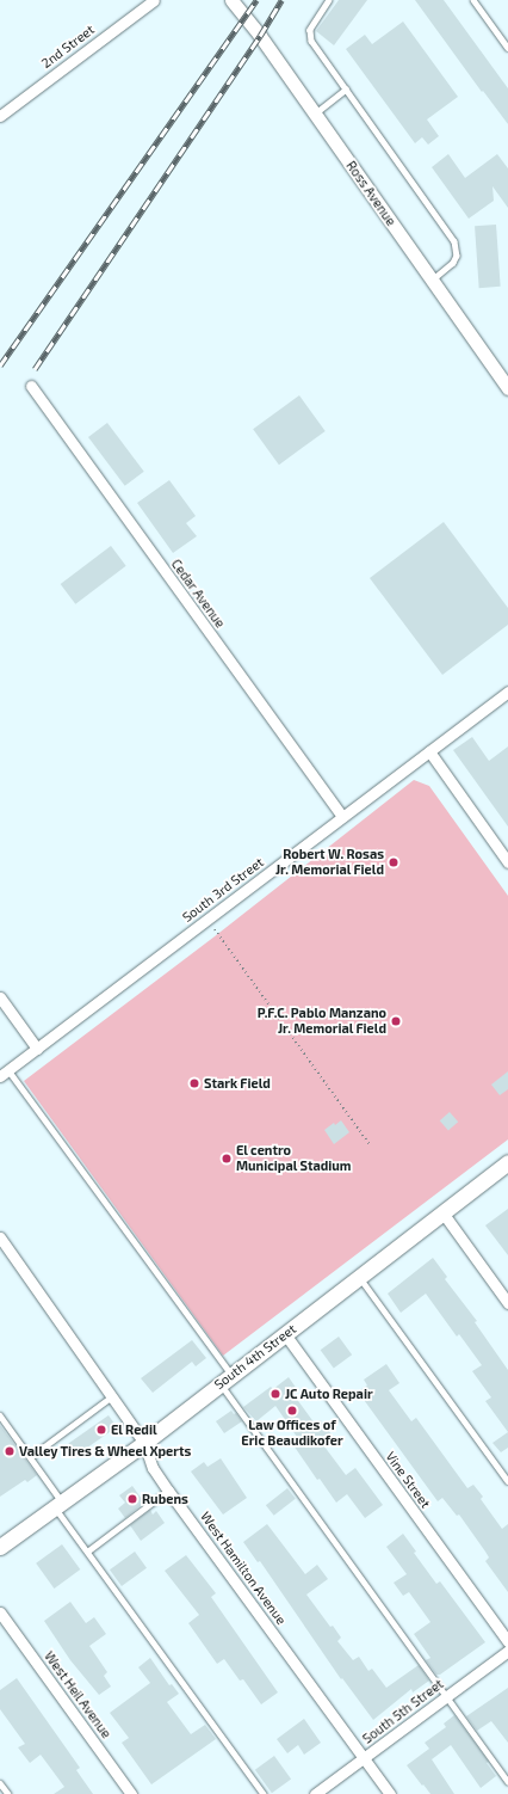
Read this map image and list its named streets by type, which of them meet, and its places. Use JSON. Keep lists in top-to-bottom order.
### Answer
{
  "streets": {
    "main road": ["South 4th Street"],
    "street": [
      "2nd Street",
      "Ross Avenue",
      "Cedar Avenue",
      "South 3rd Street",
      "Vine Street",
      "West Hamilton Avenue",
      "West Heil Avenue",
      "South 5th Street"
    ]
  },
  "crossings": [
    ["Cedar Avenue", "South 3rd Street"],
    ["South 4th Street", "Vine Street"],
    ["South 4th Street", "West Hamilton Avenue"],
    ["West Hamilton Avenue", "South 5th Street"]
  ],
  "places": [
    "Robert W. Rosas Jr. Memorial Field",
    "P.F.C. Pablo Manzano Jr. Memorial Field",
    "Stark Field",
    "El centro Municipal Stadium",
    "JC Auto Repair",
    "Law Offices of Eric Beaudikofer",
    "El Redil",
    "Valley Tires & Wheel Xperts",
    "Rubens"
  ]
}
